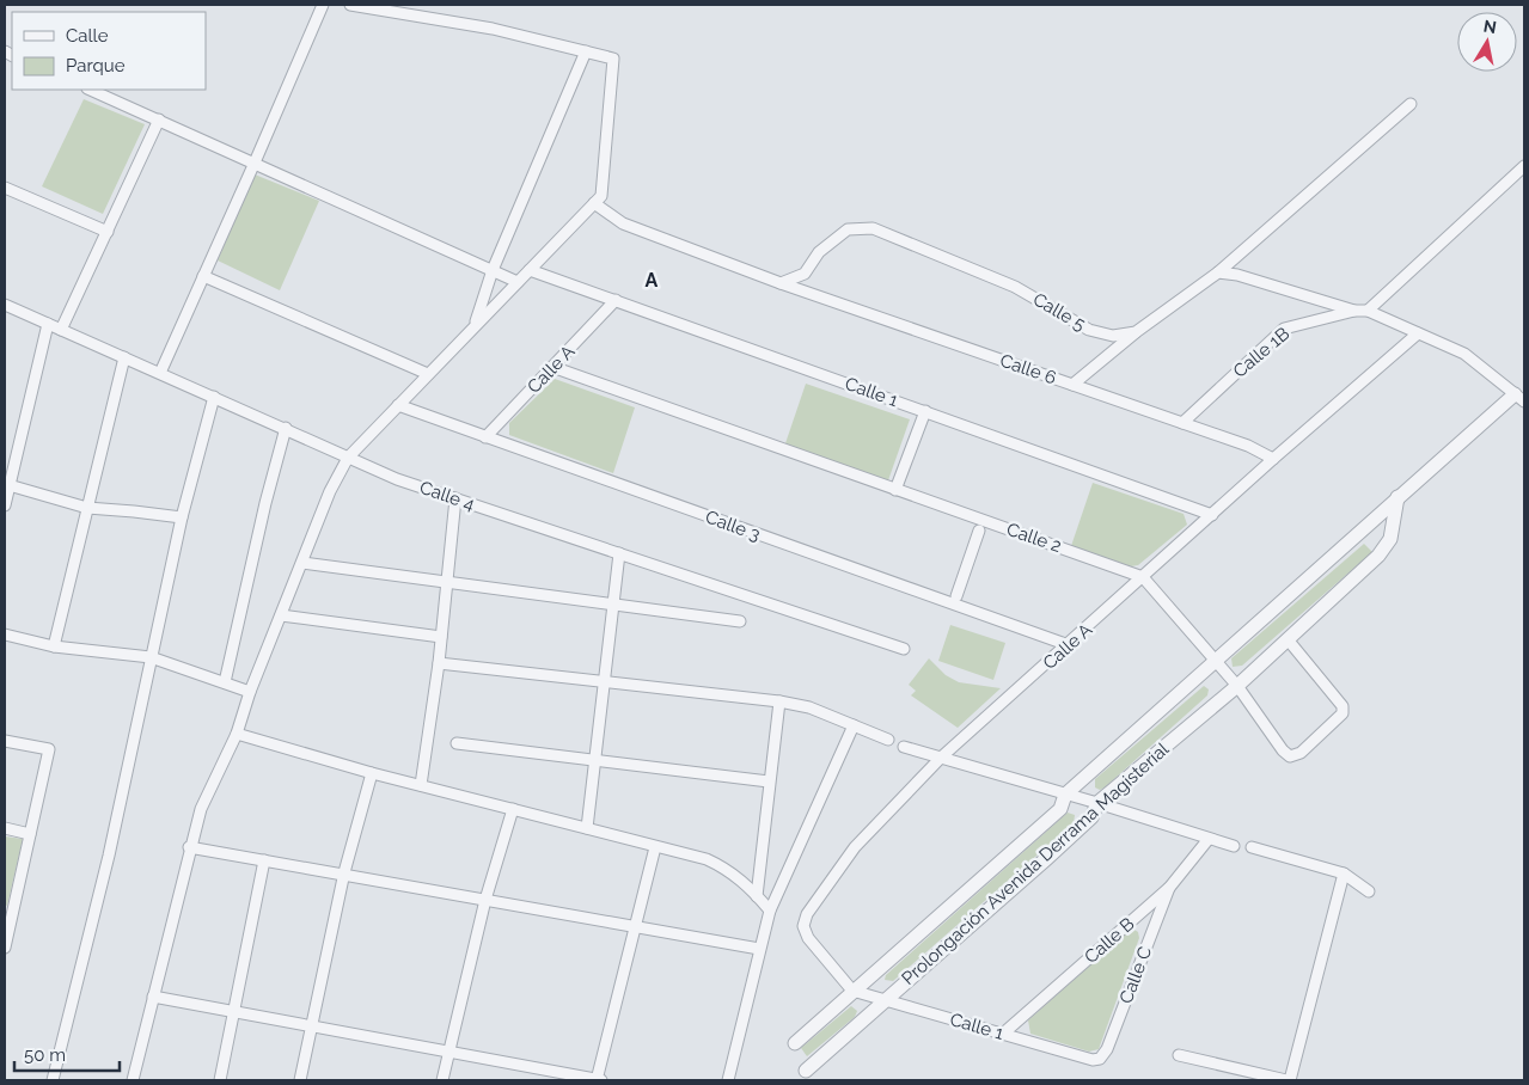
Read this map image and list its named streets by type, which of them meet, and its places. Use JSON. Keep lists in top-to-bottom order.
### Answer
{
  "streets": {
    "street": [
      "Calle 5",
      "Calle 1B",
      "Calle A",
      "Calle 6",
      "Calle 1",
      "Calle 4",
      "Calle 3",
      "Calle 2",
      "Prolongación Avenida Derrama Magisterial",
      "Calle B",
      "Calle C"
    ]
  },
  "crossings": [
    ["Calle 5", "Calle 6"],
    ["Calle 1B", "Calle 6"],
    ["Calle A", "Calle 6"],
    ["Calle A", "Calle 1"],
    ["Calle A", "Calle 3"],
    ["Calle A", "Calle 2"],
    ["Calle A", "Prolongación Avenida Derrama Magisterial"],
    ["Calle 1", "Prolongación Avenida Derrama Magisterial"],
    ["Calle 1", "Calle B"],
    ["Calle 1", "Calle C"],
    ["Calle 2", "Prolongación Avenida Derrama Magisterial"],
    ["Calle B", "Calle C"]
  ],
  "districts": ["A"],
  "legend": ["Calle", "Parque"],
  "scale_bar": "50 m",
  "north": "top"
}
